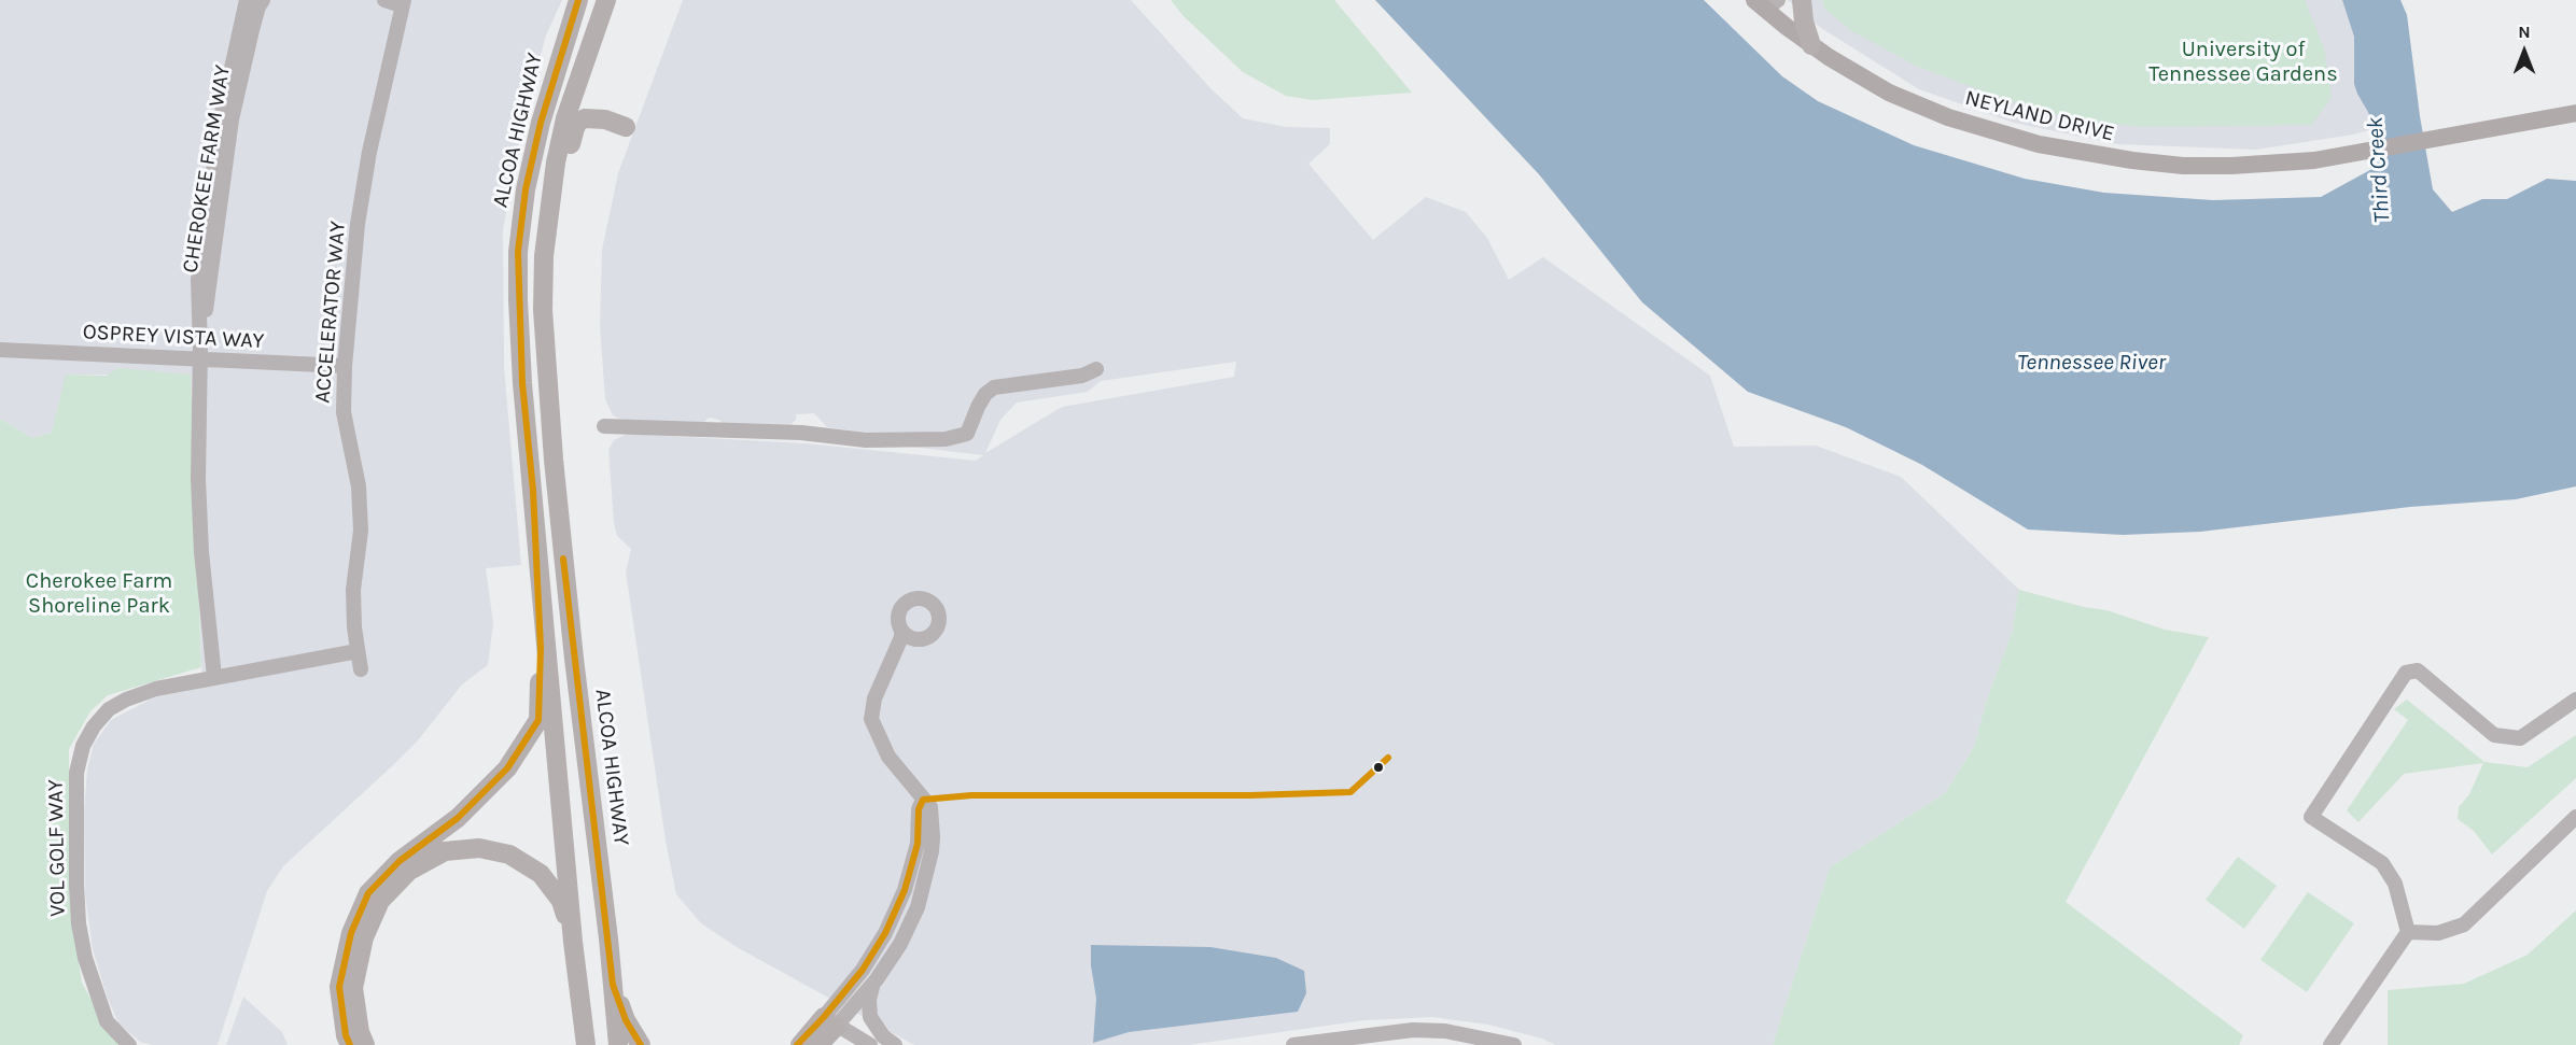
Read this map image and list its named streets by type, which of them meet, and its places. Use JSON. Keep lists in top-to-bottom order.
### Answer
{
  "streets": {
    "highway": ["ALCOA HIGHWAY"],
    "main road": ["NEYLAND DRIVE"],
    "street": [
      "CHEROKEE FARM WAY",
      "ACCELERATOR WAY",
      "OSPREY VISTA WAY",
      "VOL GOLF WAY"
    ]
  },
  "crossings": [
    ["CHEROKEE FARM WAY", "OSPREY VISTA WAY"],
    ["CHEROKEE FARM WAY", "VOL GOLF WAY"],
    ["ACCELERATOR WAY", "OSPREY VISTA WAY"],
    ["ACCELERATOR WAY", "VOL GOLF WAY"]
  ],
  "water": ["Third Creek", "Tennessee River"],
  "parks": ["University of Tennessee Gardens", "Cherokee Farm Shoreline Park"],
  "north": "top"
}
